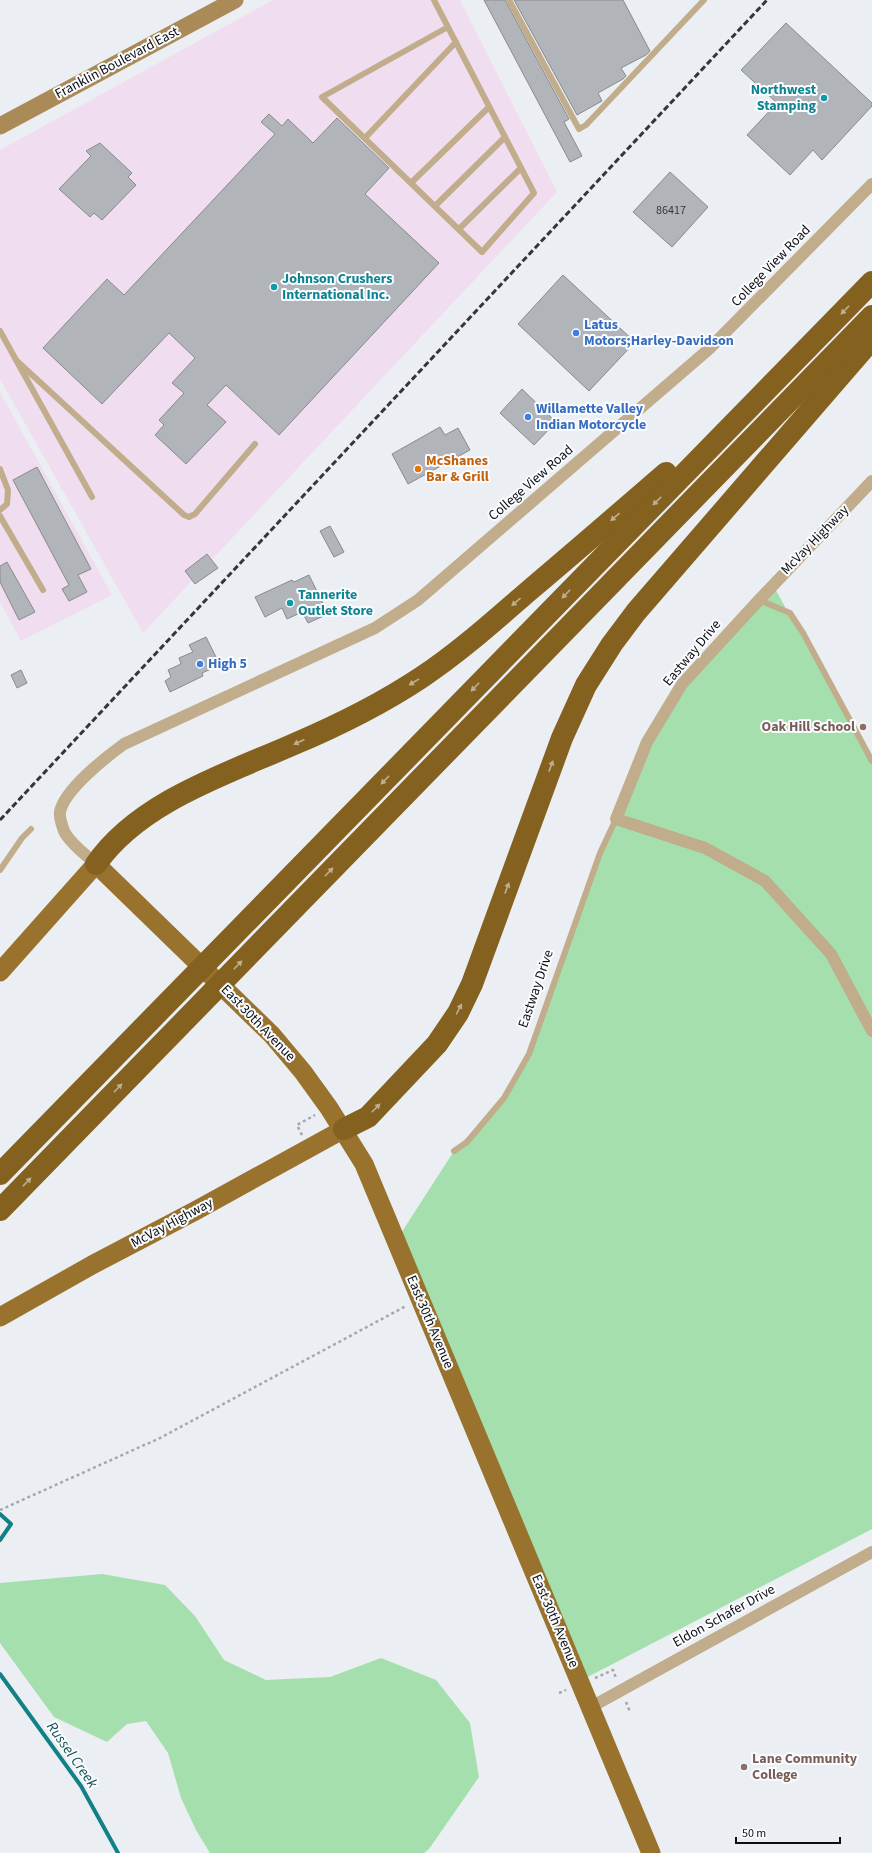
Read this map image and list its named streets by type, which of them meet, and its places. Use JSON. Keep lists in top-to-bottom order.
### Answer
{
  "streets": {
    "main road": ["Franklin Boulevard East", "McVay Highway", "East 30th Avenue"],
    "street": ["College View Road", "Eastway Drive", "Eldon Schafer Drive"]
  },
  "crossings": [
    ["College View Road", "East 30th Avenue"],
    ["McVay Highway", "Eastway Drive"],
    ["McVay Highway", "East 30th Avenue"],
    ["East 30th Avenue", "Eldon Schafer Drive"]
  ],
  "water": ["Russel Creek"],
  "places": [
    "Northwest Stamping",
    "Johnson Crushers International Inc.",
    "Latus Motors;Harley-Davidson",
    "Willamette Valley Indian Motorcycle",
    "McShanes Bar & Grill",
    "Tannerite Outlet Store",
    "High 5",
    "Oak Hill School",
    "Lane Community College"
  ],
  "house_numbers": ["86417"],
  "scale_bar": "50 m"
}
